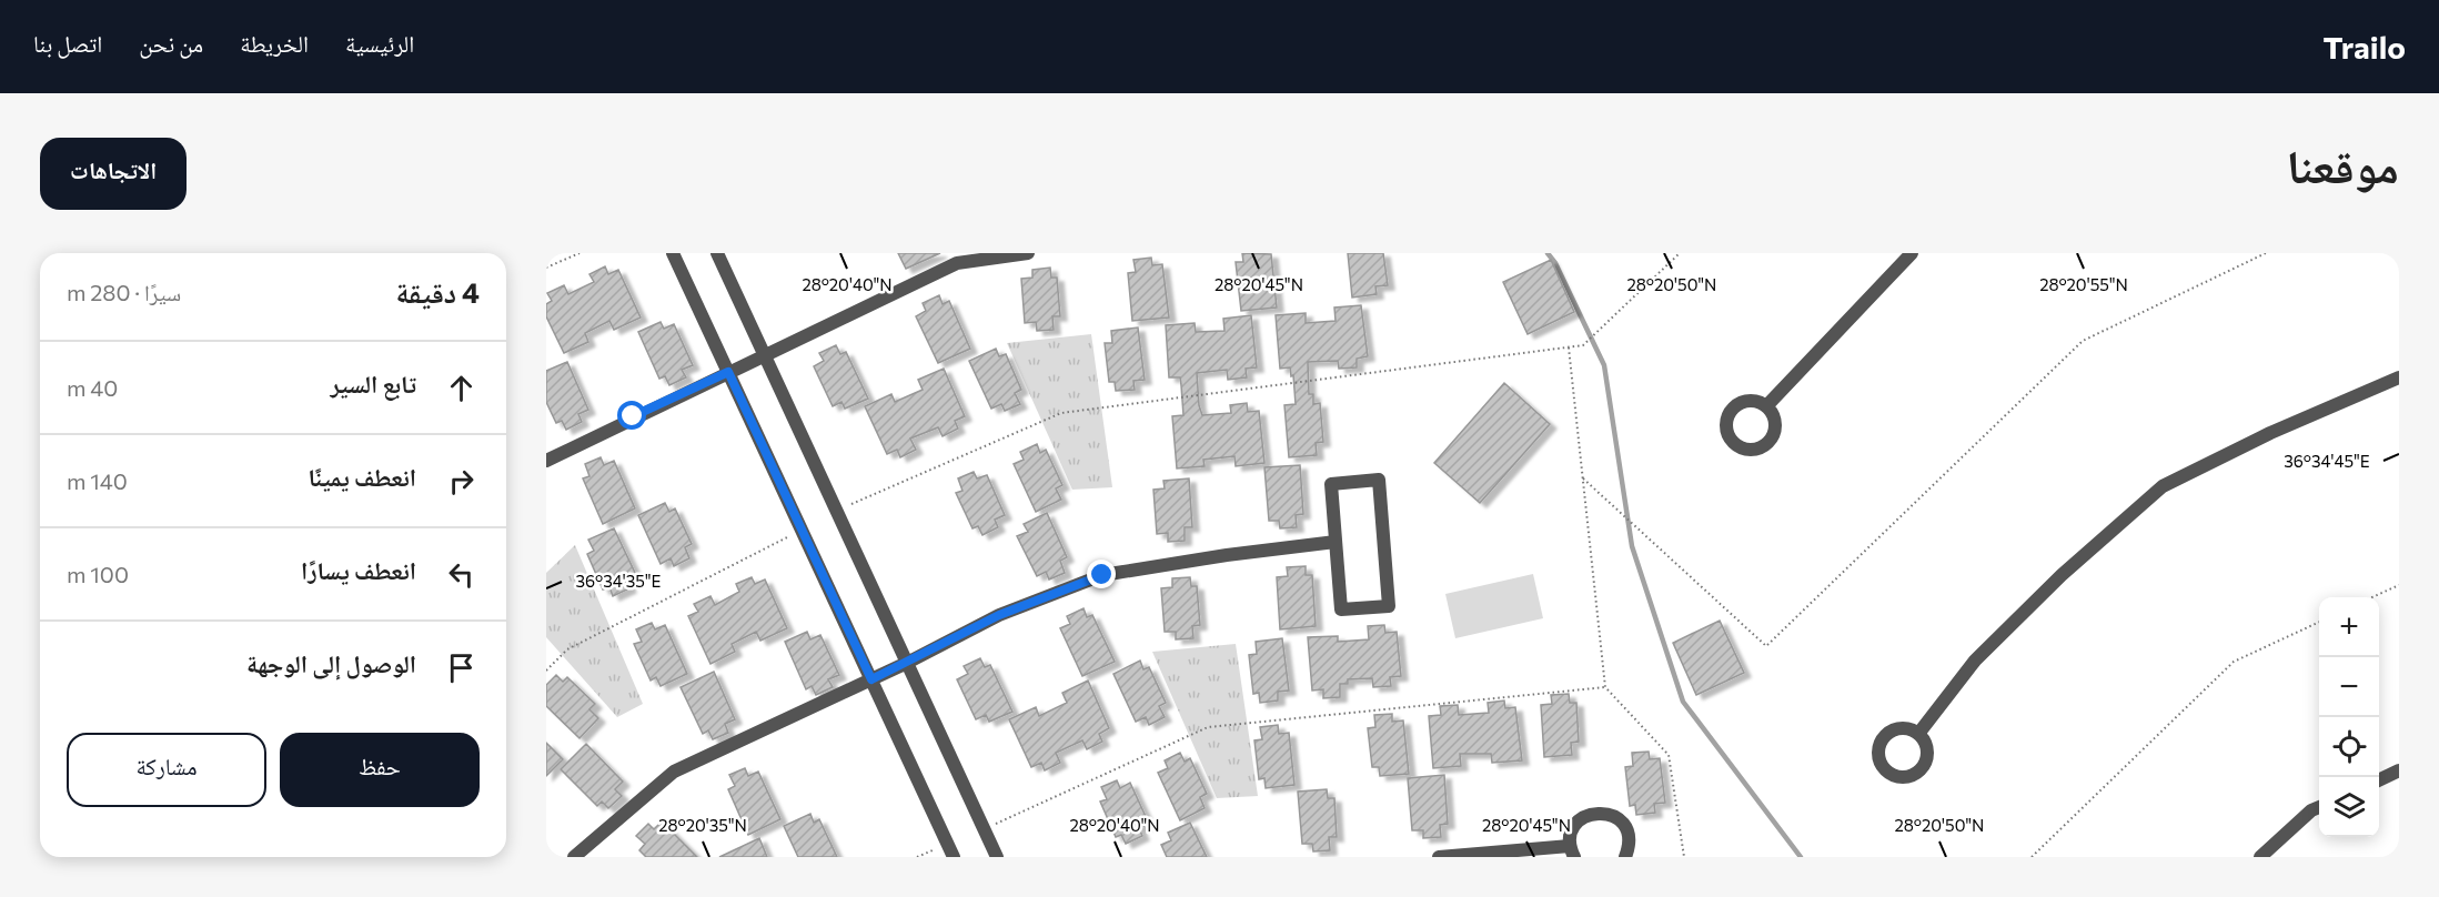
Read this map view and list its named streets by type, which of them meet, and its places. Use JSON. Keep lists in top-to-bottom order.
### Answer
{
  "page": {
    "header": "Trailo",
    "nav": [
      "الرئيسية",
      "الخريطة",
      "من نحن",
      "اتصل بنا"
    ],
    "title": "موقعنا",
    "buttons": [
      "الاتجاهات",
      ["حفظ", "مشاركة"]
    ],
    "heading": ["4 دقيقة", "سيرًا · 280 m"],
    "list": [
      ["تابع السير", "40 m"],
      ["انعطف يمينًا", "140 m"],
      ["انعطف يسارًا", "100 m"],
      "الوصول إلى الوجهة"
    ],
    "map_buttons": ["+", "−"]
  },
  "coordinates": [
    "28°20'40\"N",
    "28°20'45\"N",
    "28°20'50\"N",
    "28°20'55\"N",
    "36°34'45\"E",
    "36°34'35\"E",
    "28°20'35\"N"
  ]
}
